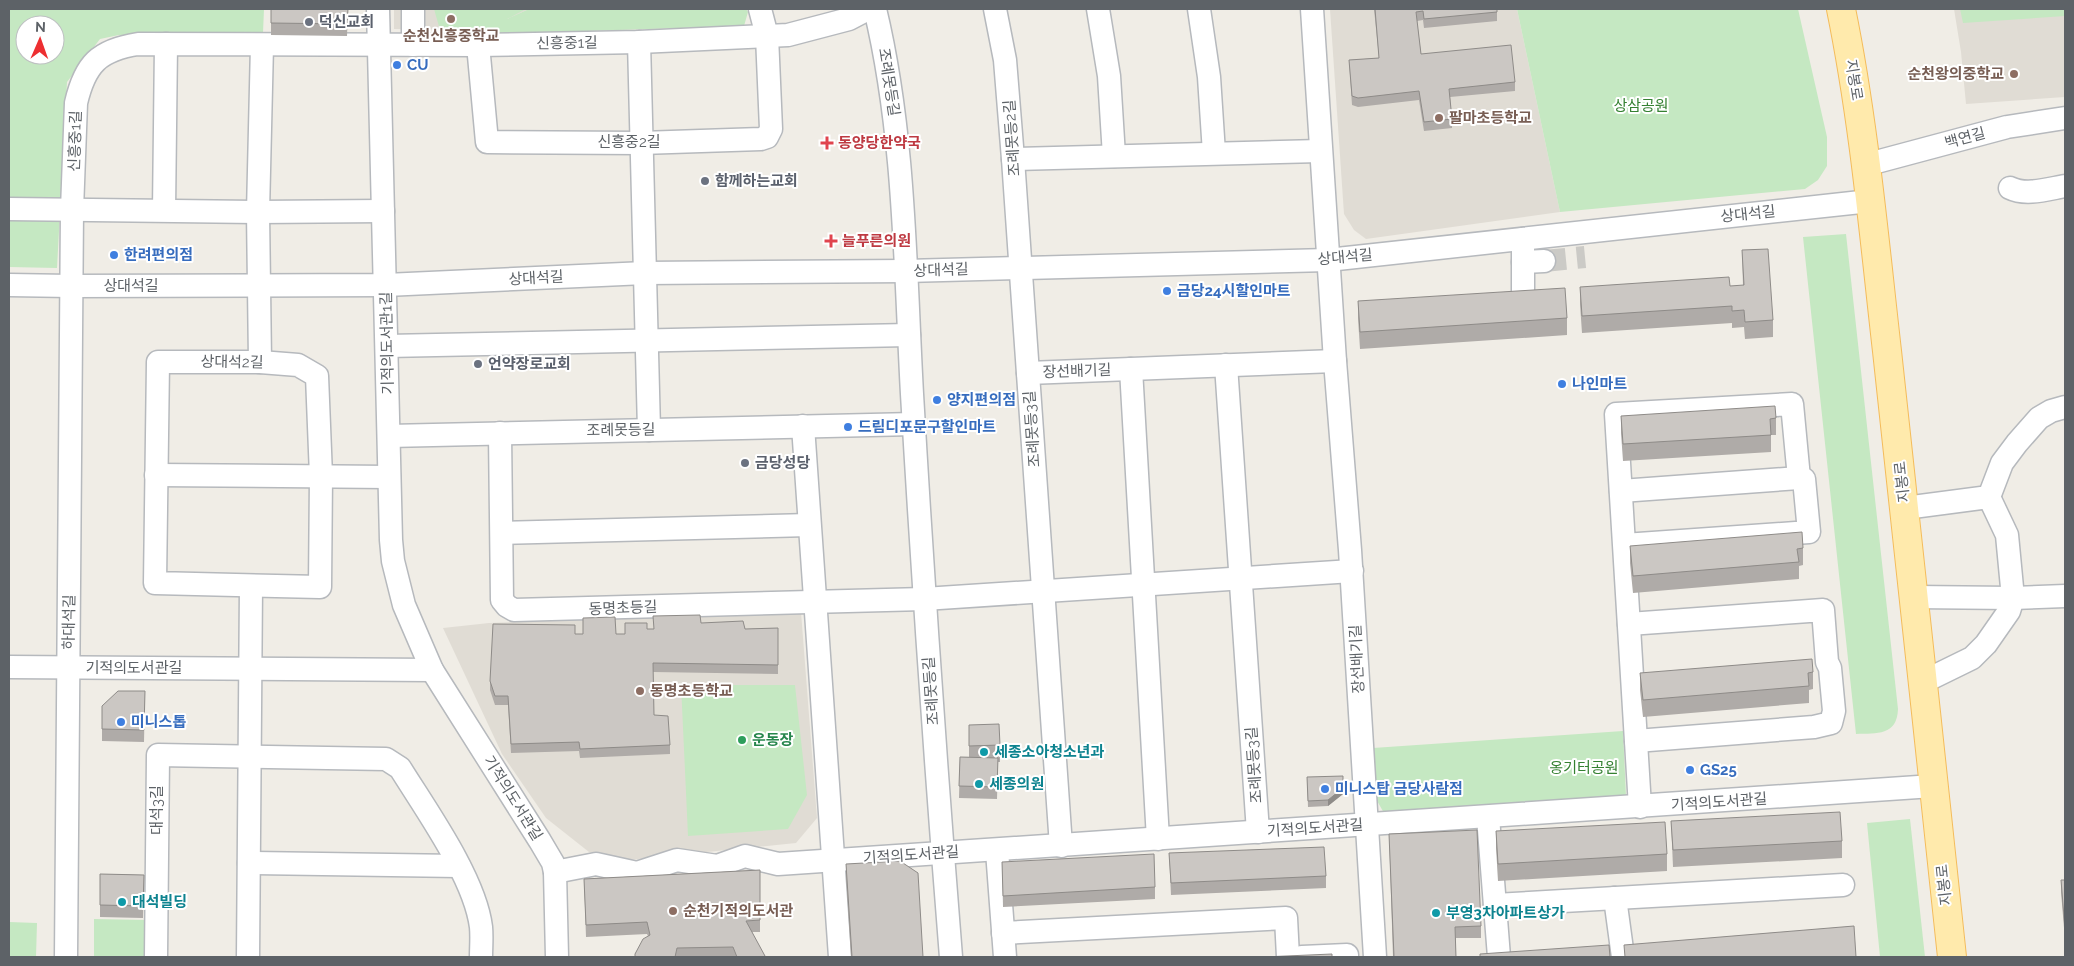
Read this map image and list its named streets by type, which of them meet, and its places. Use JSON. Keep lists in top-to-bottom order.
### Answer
{
  "streets": {
    "main road": ["지봉로"],
    "street": [
      "신흥중1길",
      "조례못등길",
      "조례못등2길",
      "백연길",
      "신흥중2길",
      "상대석길",
      "기적의도서관1길",
      "상대석2길",
      "장선배기길",
      "조례못등3길",
      "동명초등길",
      "하대석길",
      "기적의도서관길",
      "대석3길"
    ]
  },
  "crossings": [
    ["신흥중1길", "신흥중2길"],
    ["신흥중1길", "상대석길"],
    ["신흥중1길", "기적의도서관1길"],
    ["신흥중1길", "하대석길"],
    ["지봉로", "백연길"],
    ["지봉로", "상대석길"],
    ["지봉로", "기적의도서관길"],
    ["조례못등길", "상대석길"],
    ["조례못등길", "기적의도서관1길"],
    ["조례못등길", "동명초등길"],
    ["조례못등길", "기적의도서관길"],
    ["조례못등2길", "상대석길"],
    ["조례못등2길", "조례못등3길"],
    ["상대석길", "기적의도서관1길"],
    ["상대석길", "장선배기길"],
    ["상대석길", "조례못등3길"],
    ["상대석길", "하대석길"],
    ["기적의도서관1길", "기적의도서관길"],
    ["장선배기길", "조례못등3길"],
    ["장선배기길", "기적의도서관길"],
    ["조례못등3길", "기적의도서관길"],
    ["하대석길", "기적의도서관길"]
  ],
  "parks": ["상삼공원", "옹기터공원"],
  "places": {
    "other": [
      "순천신흥중학교",
      "덕신교회",
      "CU",
      "순천왕의중학교",
      "팔마초등학교",
      "함께하는교회",
      "한려편의점",
      "금당24시할인마트",
      "언약장로교회",
      "나인마트",
      "양지편의점",
      "드림디포문구할인마트",
      "금당성당",
      "동명초등학교",
      "미니스톱",
      "운동장",
      "세종소아청소년과",
      "GS25",
      "세종의원",
      "미니스탑 금당사람점",
      "대석빌딩",
      "순천기적의도서관",
      "부영3차아파트상가"
    ],
    "health": ["동양당한약국", "늘푸른의원"]
  },
  "north": "top"
}
